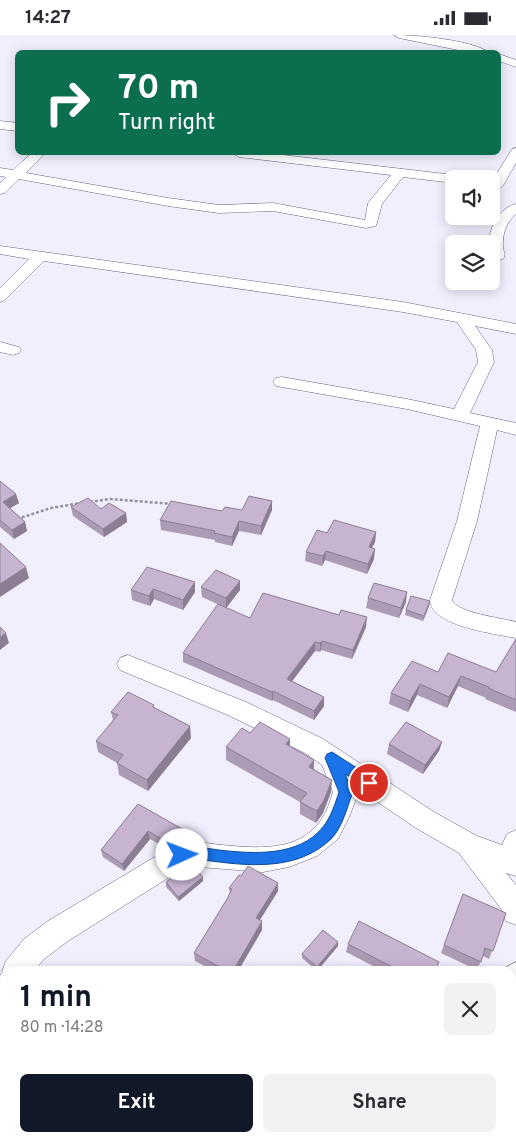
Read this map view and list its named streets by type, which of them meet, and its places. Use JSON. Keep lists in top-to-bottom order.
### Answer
{
  "page": {
    "status": "14:27",
    "turn": ["70 m", "Turn right"],
    "heading": ["1 min", "80 m · 14:28"],
    "buttons": ["Exit", "Share"]
  }
}
